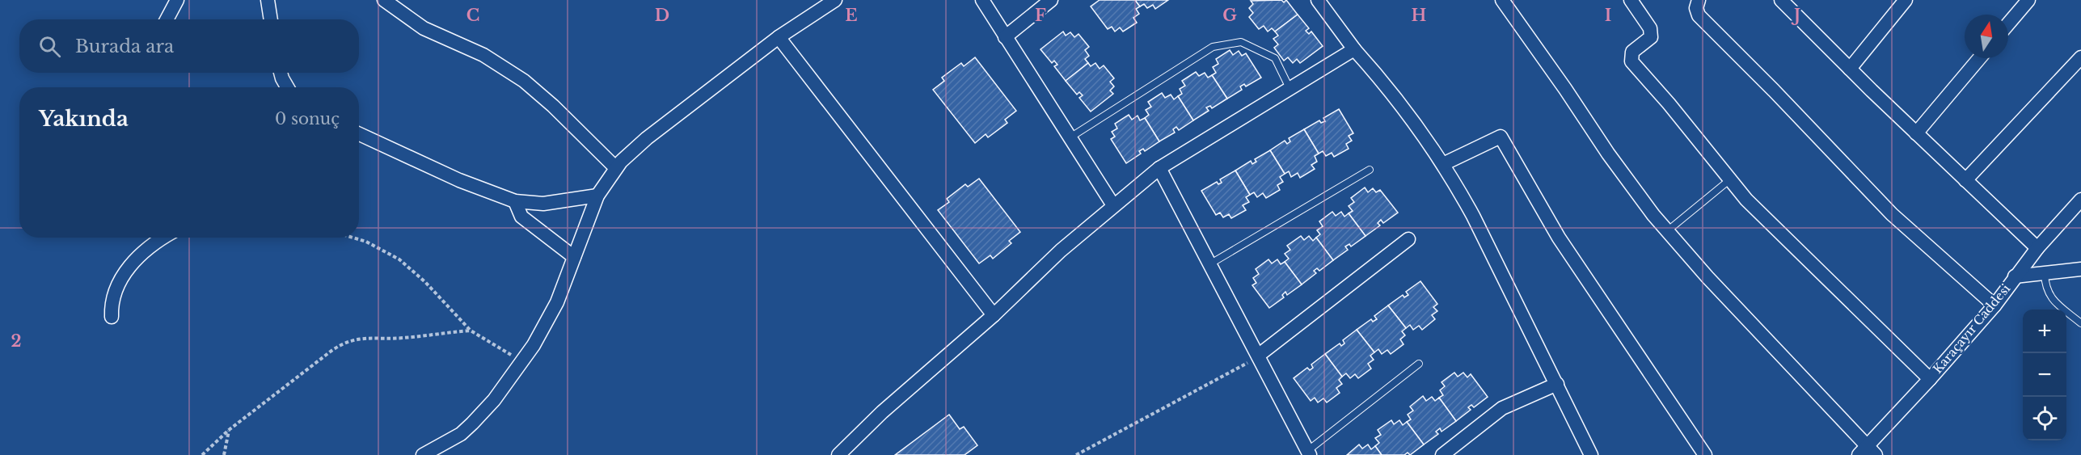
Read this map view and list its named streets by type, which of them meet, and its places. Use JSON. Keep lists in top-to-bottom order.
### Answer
{
  "streets": {
    "street": ["Karaçayır Caddesi"]
  },
  "north": "top",
  "page": {
    "search": "Burada ara",
    "heading": ["Yakında", "0 sonuç"],
    "map_buttons": ["+", "−"]
  },
  "grid": {
    "columns": [
      "C",
      "D",
      "E",
      "F",
      "G",
      "H",
      "I",
      "J"
    ],
    "rows": ["2"]
  }
}
